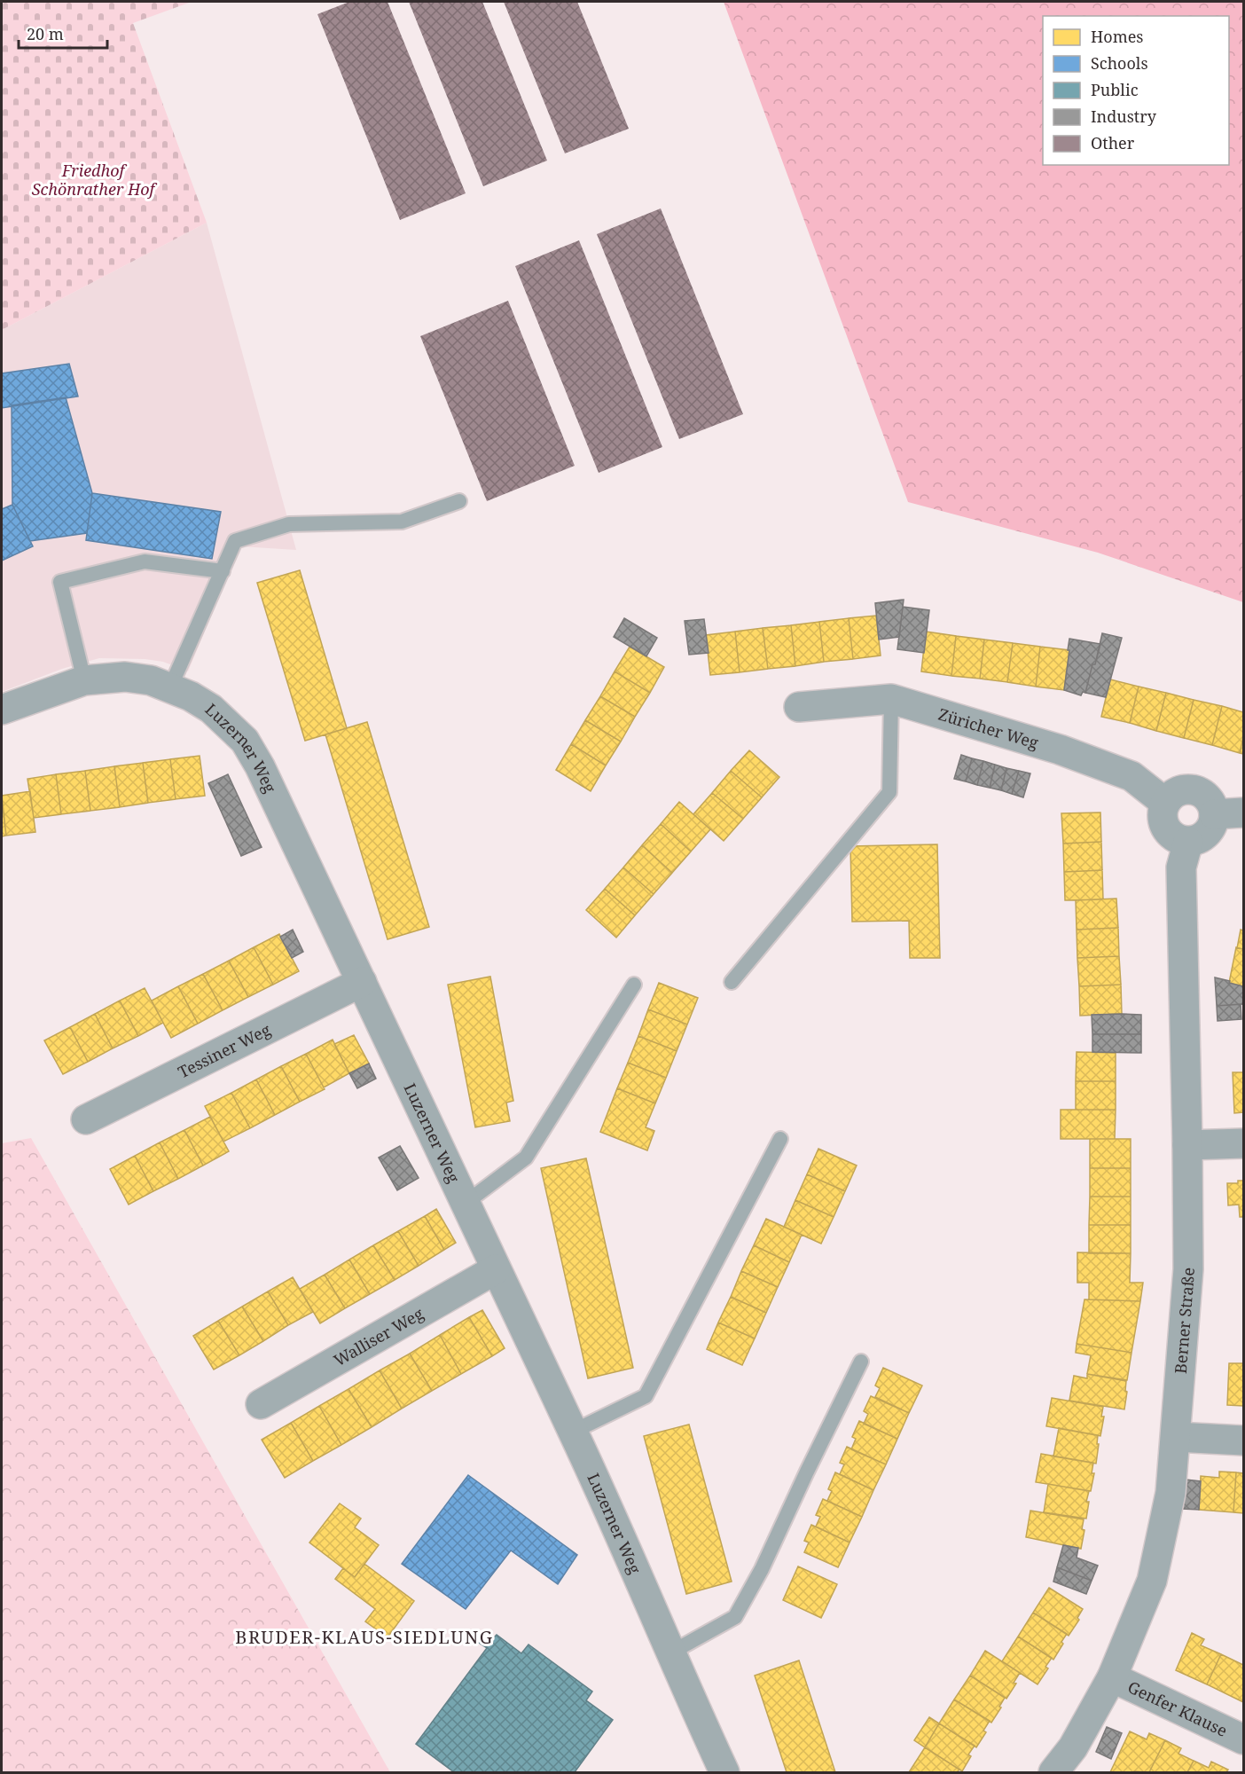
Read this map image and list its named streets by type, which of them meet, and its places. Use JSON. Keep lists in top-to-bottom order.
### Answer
{
  "streets": {
    "street": [
      "Züricher Weg",
      "Luzerner Weg",
      "Tessiner Weg",
      "Berner Straße",
      "Walliser Weg",
      "Genfer Klause"
    ]
  },
  "crossings": [
    ["Züricher Weg", "Berner Straße"],
    ["Luzerner Weg", "Tessiner Weg"],
    ["Luzerner Weg", "Walliser Weg"],
    ["Berner Straße", "Genfer Klause"]
  ],
  "districts": ["BRUDER-KLAUS-SIEDLUNG"],
  "parks": ["Friedhof Schönrather Hof"],
  "legend": [
    "Homes",
    "Schools",
    "Public",
    "Industry",
    "Other"
  ],
  "scale_bar": "20 m"
}
